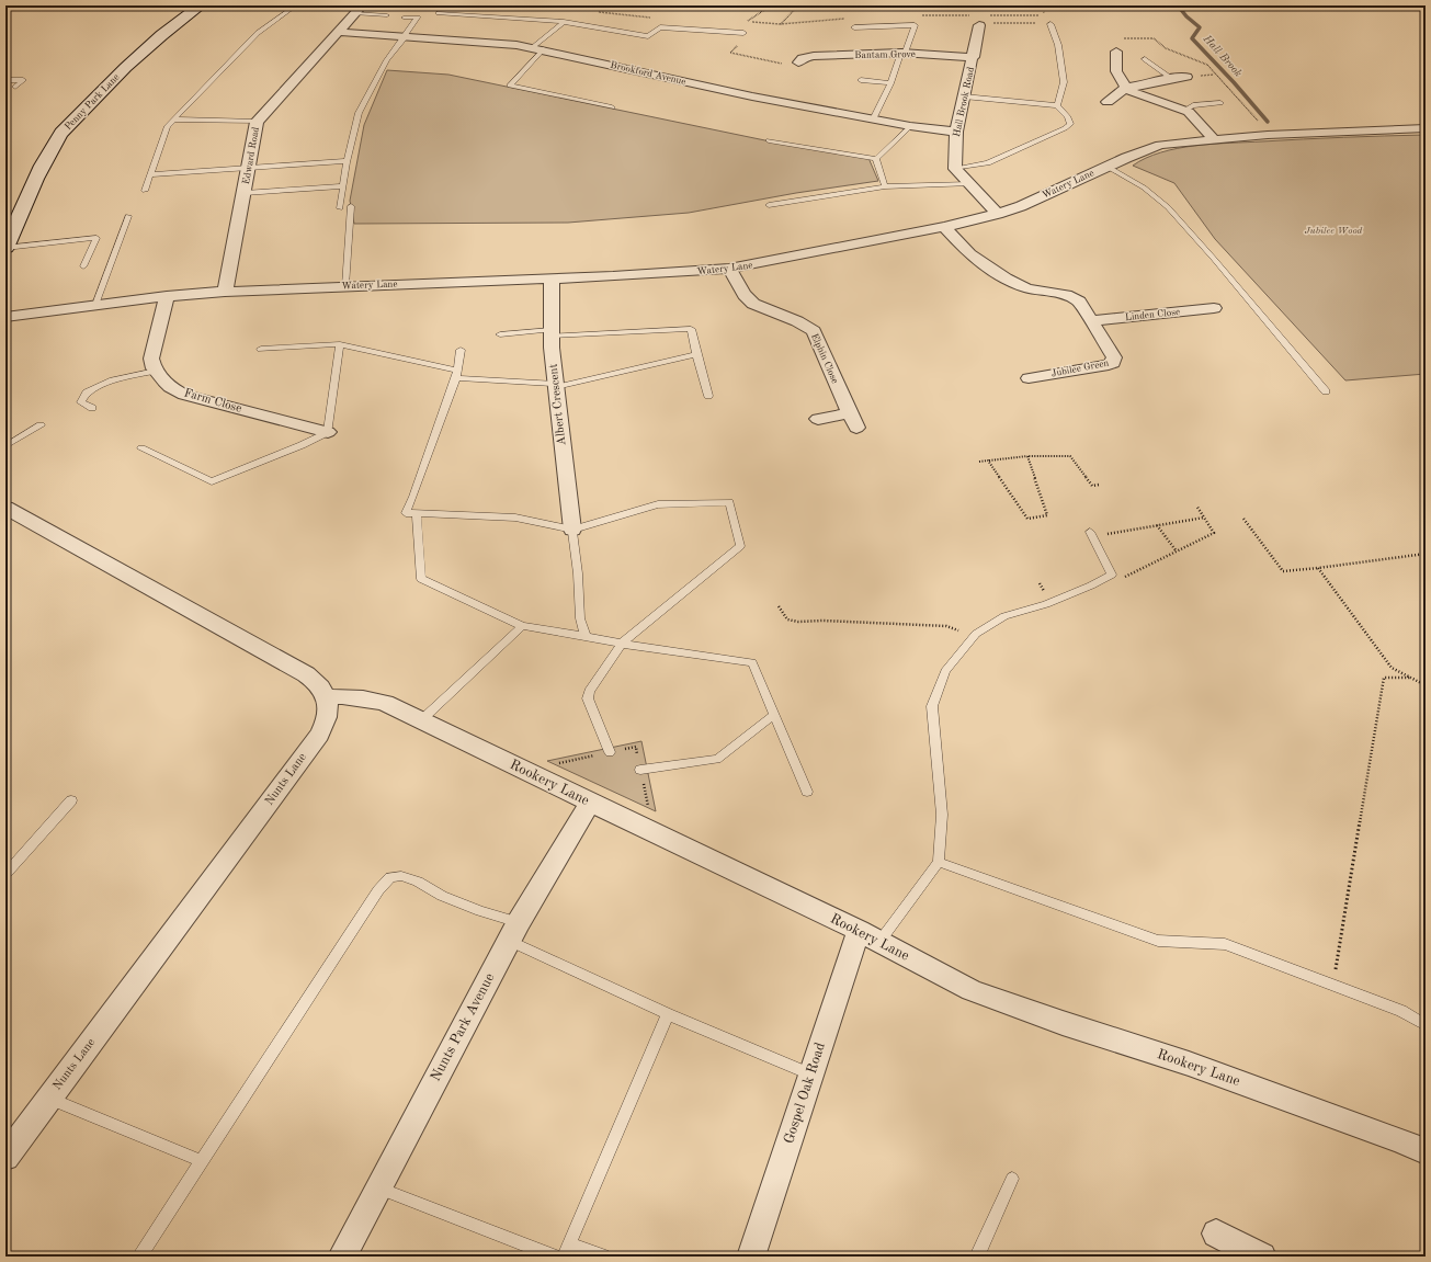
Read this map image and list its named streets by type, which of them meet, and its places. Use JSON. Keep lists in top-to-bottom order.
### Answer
{
  "streets": {
    "street": [
      "Bantam Grove",
      "Brookford Avenue",
      "Penny Park Lane",
      "Hall Brook Road",
      "Edward Road",
      "Watery Lane",
      "Linden Close",
      "Elphin Close",
      "Jubilee Green",
      "Farm Close",
      "Albert Crescent",
      "Nunts Lane",
      "Rookery Lane",
      "Nunts Park Avenue",
      "Gospel Oak Road"
    ]
  },
  "crossings": [
    ["Bantam Grove", "Hall Brook Road"],
    ["Brookford Avenue", "Hall Brook Road"],
    ["Brookford Avenue", "Edward Road"],
    ["Edward Road", "Watery Lane"],
    ["Watery Lane", "Elphin Close"],
    ["Watery Lane", "Jubilee Green"],
    ["Watery Lane", "Albert Crescent"],
    ["Linden Close", "Jubilee Green"],
    ["Nunts Lane", "Rookery Lane"],
    ["Rookery Lane", "Nunts Park Avenue"],
    ["Rookery Lane", "Gospel Oak Road"]
  ],
  "water": ["Hall Brook"],
  "parks": ["Jubilee Wood"]
}
